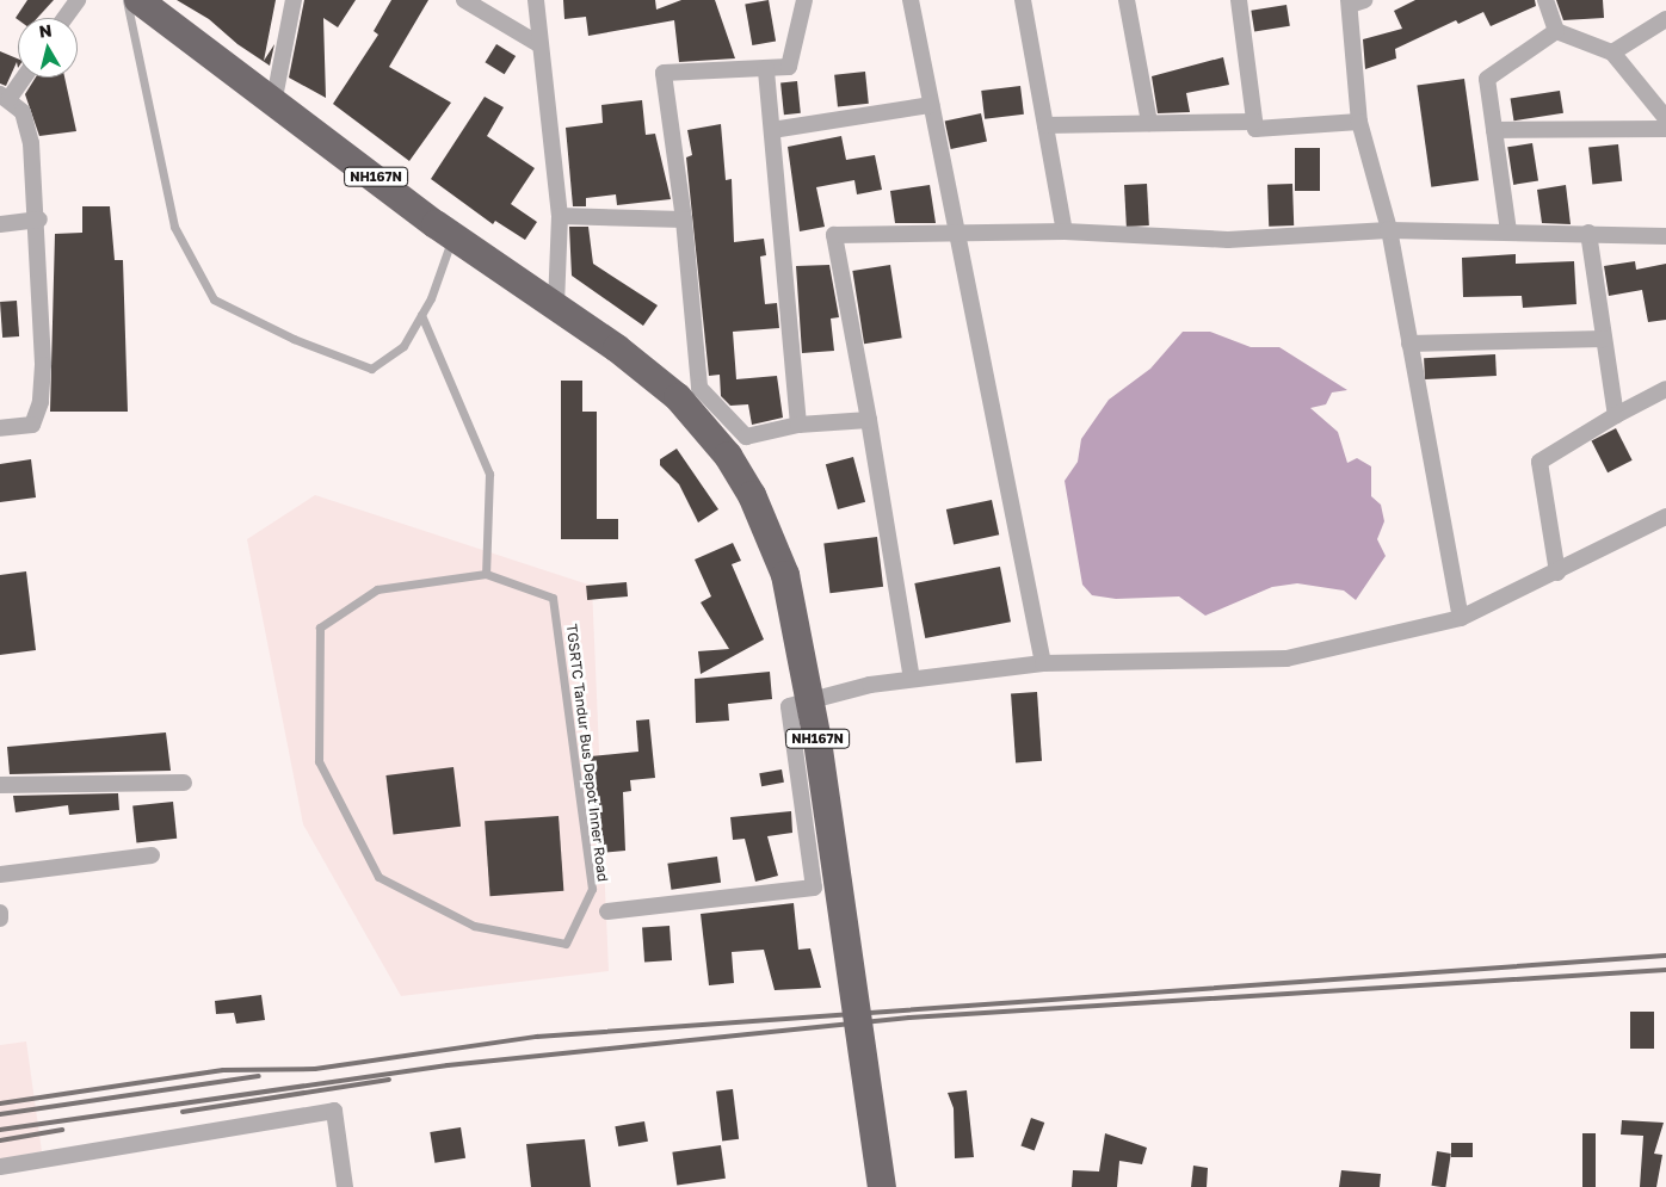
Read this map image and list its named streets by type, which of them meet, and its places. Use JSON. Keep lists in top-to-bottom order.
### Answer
{
  "streets": {
    "highway": ["NH167N"],
    "lane": ["TGSRTC Tandur Bus Depot Inner Road"]
  },
  "north": "top"
}
